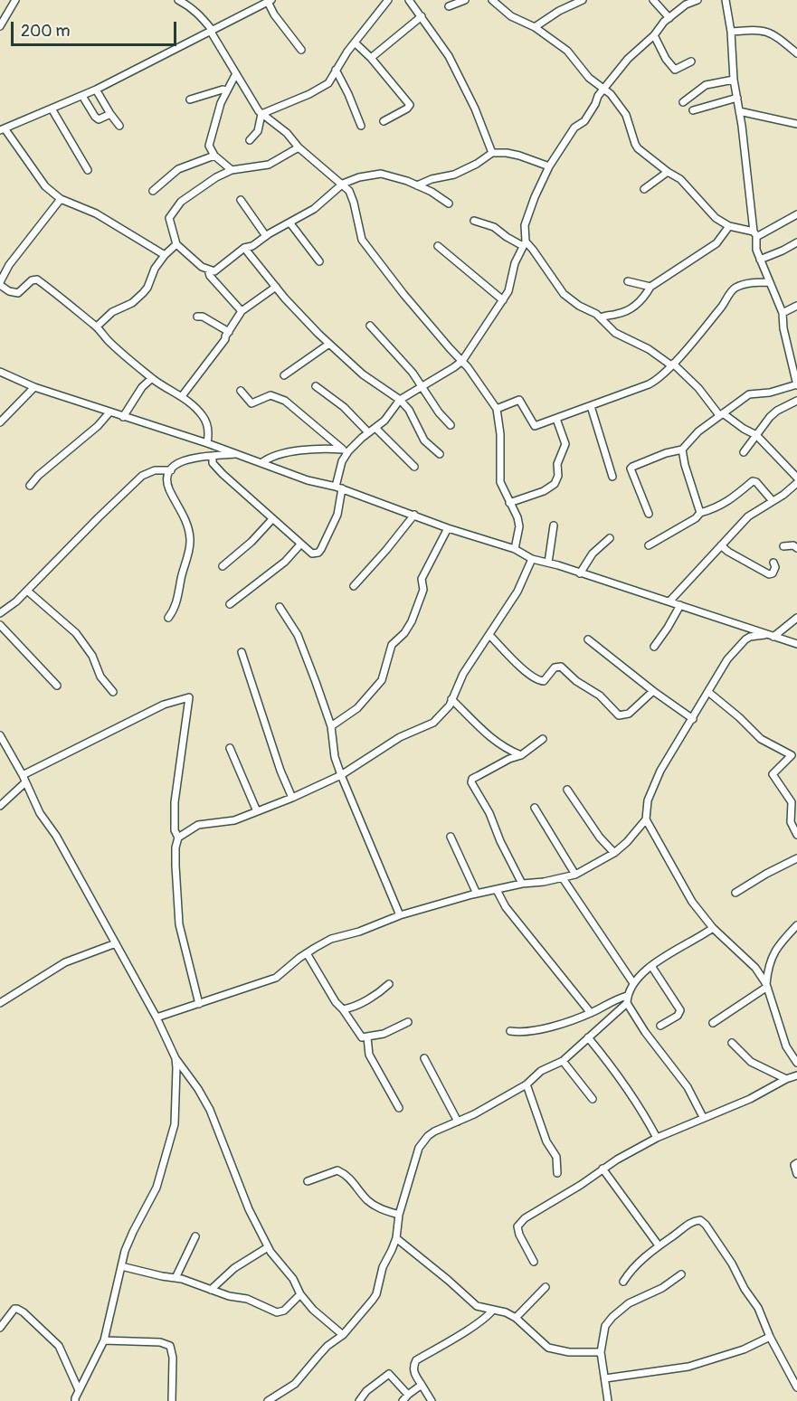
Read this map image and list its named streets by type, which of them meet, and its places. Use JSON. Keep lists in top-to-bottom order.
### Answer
{
  "scale_bar": "200 m"
}
